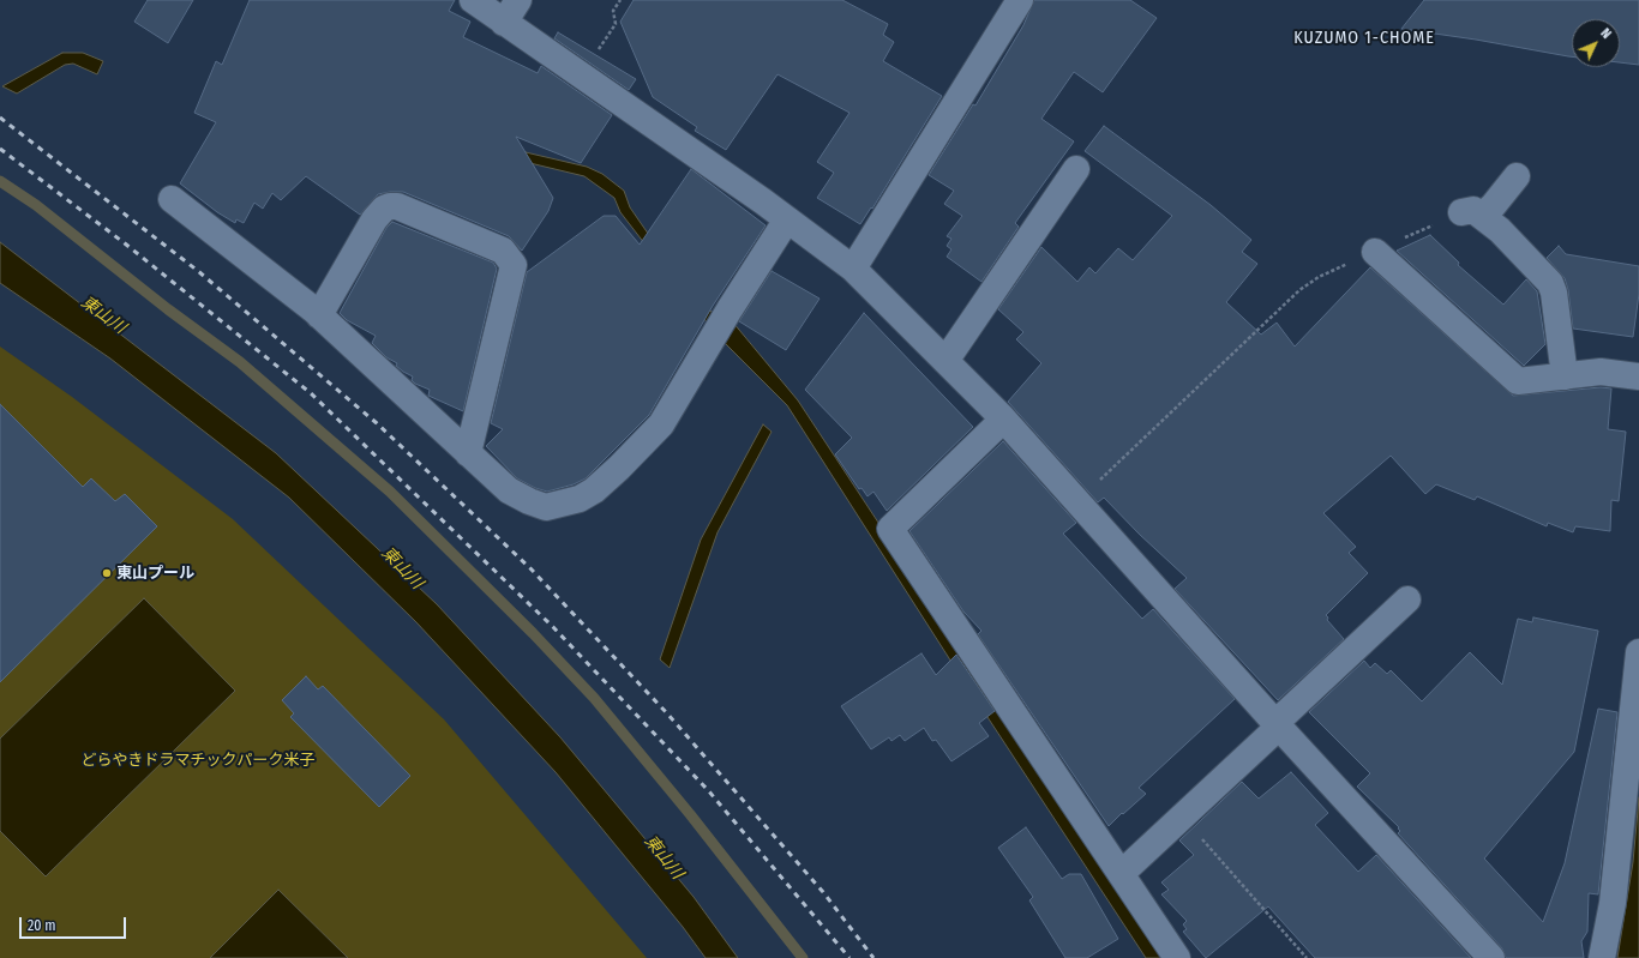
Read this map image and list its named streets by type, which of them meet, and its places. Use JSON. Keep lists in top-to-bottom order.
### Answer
{
  "districts": ["KUZUMO 1-CHOME"],
  "water": ["東山川"],
  "parks": ["どらやきドラマチックパーク米子"],
  "places": ["東山プール"],
  "scale_bar": "20 m",
  "north": "top right"
}
